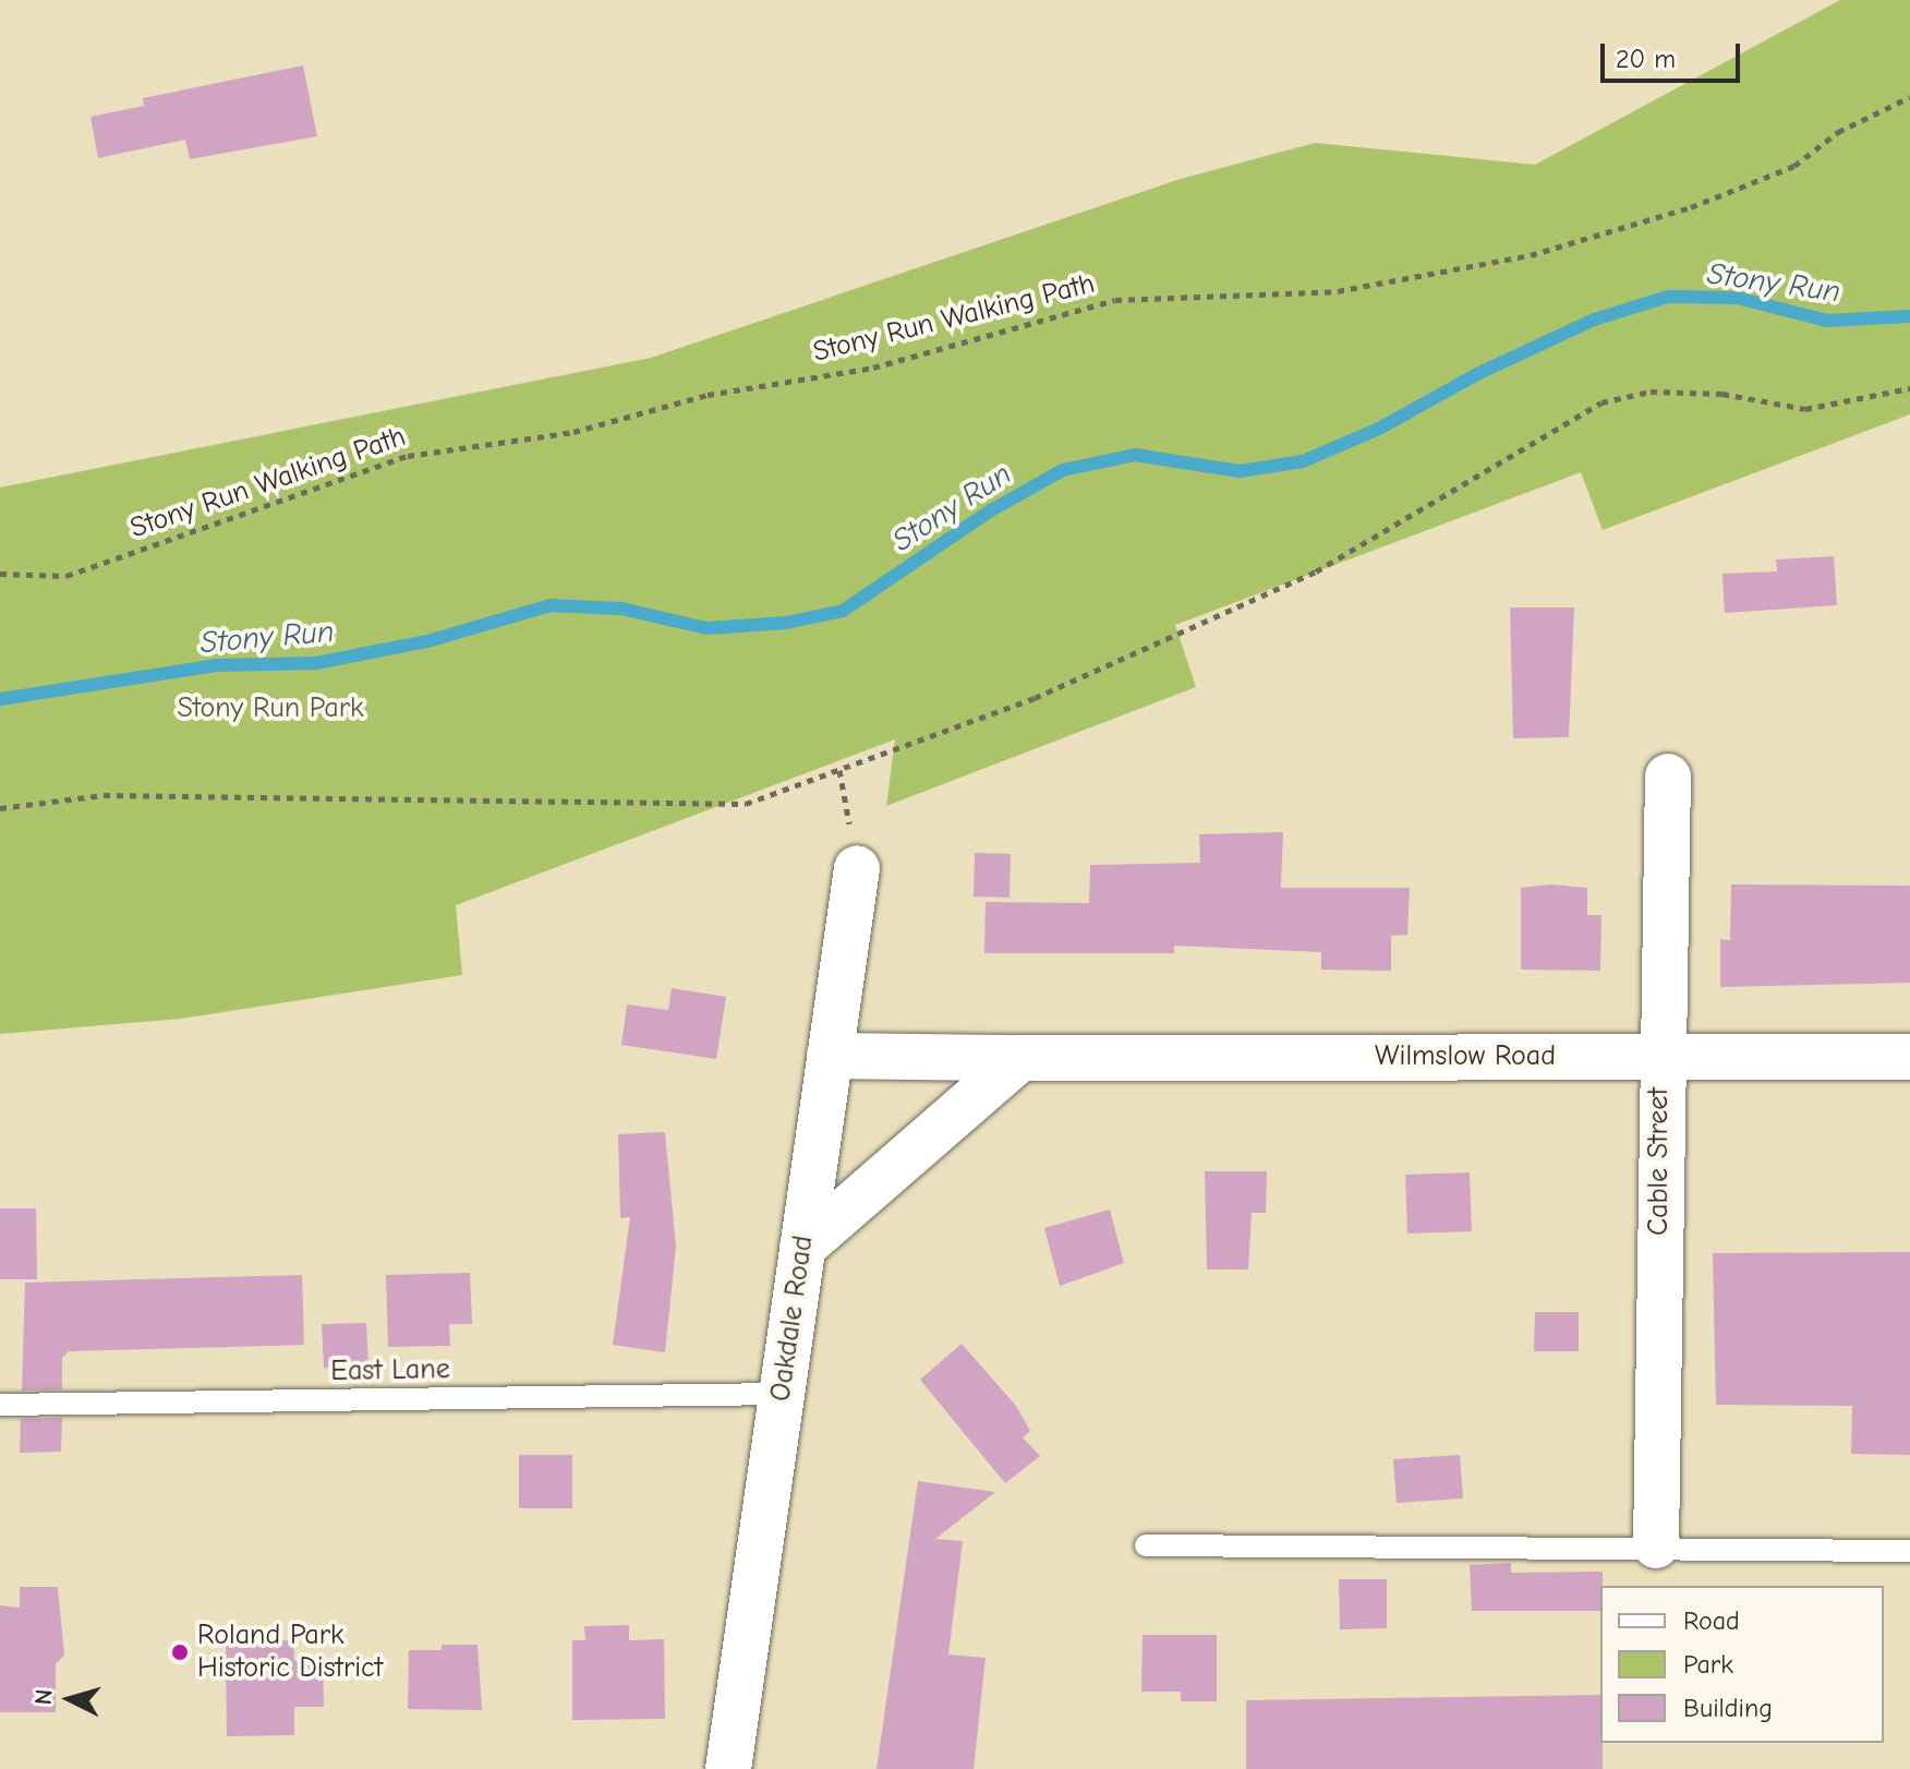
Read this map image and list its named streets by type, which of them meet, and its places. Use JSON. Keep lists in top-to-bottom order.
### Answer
{
  "streets": {
    "street": ["Wilmslow Road", "Cable Street", "Oakdale Road"],
    "lane": ["East Lane"],
    "path": ["Stony Run Walking Path"]
  },
  "crossings": [
    ["Wilmslow Road", "Cable Street"],
    ["Wilmslow Road", "Oakdale Road"],
    ["Oakdale Road", "East Lane"]
  ],
  "water": ["Stony Run"],
  "parks": ["Stony Run Park"],
  "places": ["Roland Park Historic District"],
  "legend": ["Road", "Park", "Building"],
  "scale_bar": "20 m",
  "north": "left"
}
